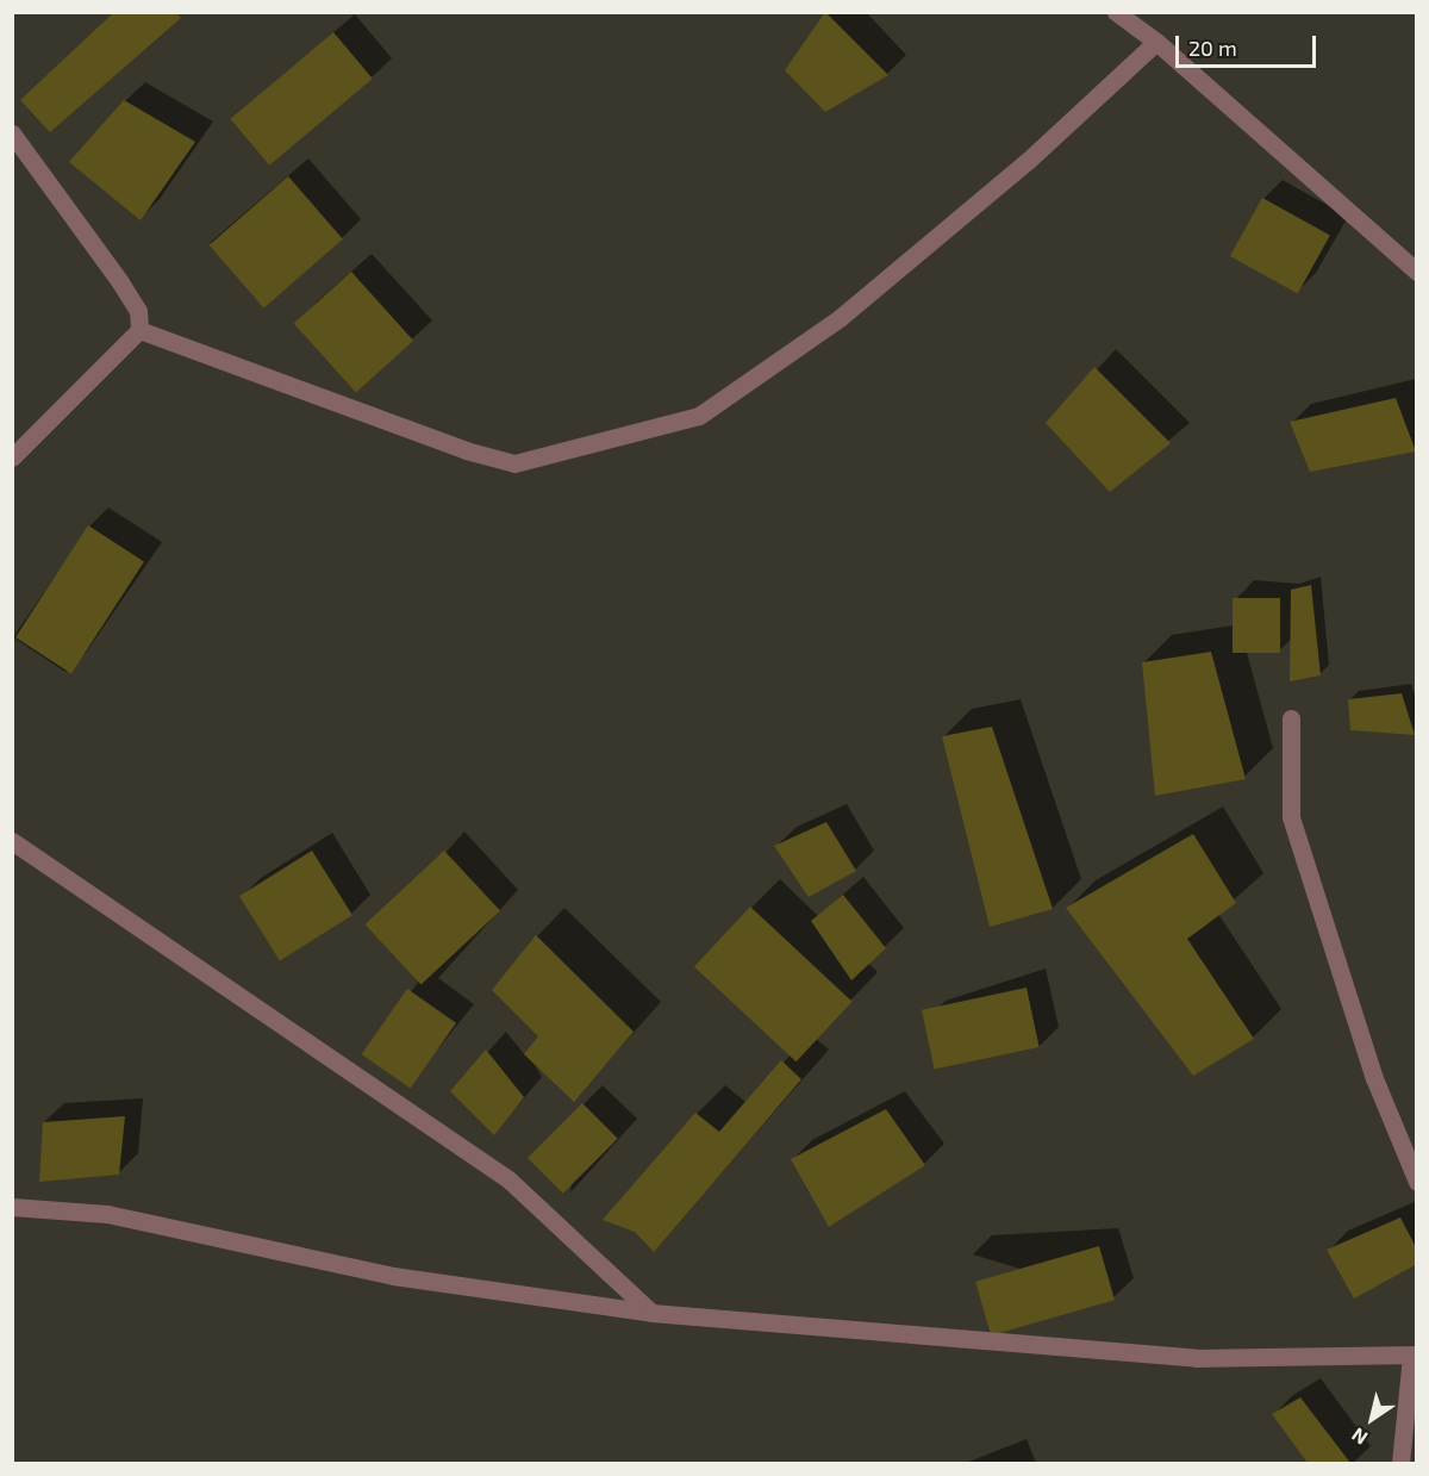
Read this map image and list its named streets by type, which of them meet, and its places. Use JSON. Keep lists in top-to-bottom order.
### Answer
{
  "scale_bar": "20 m",
  "north": "bottom left"
}
